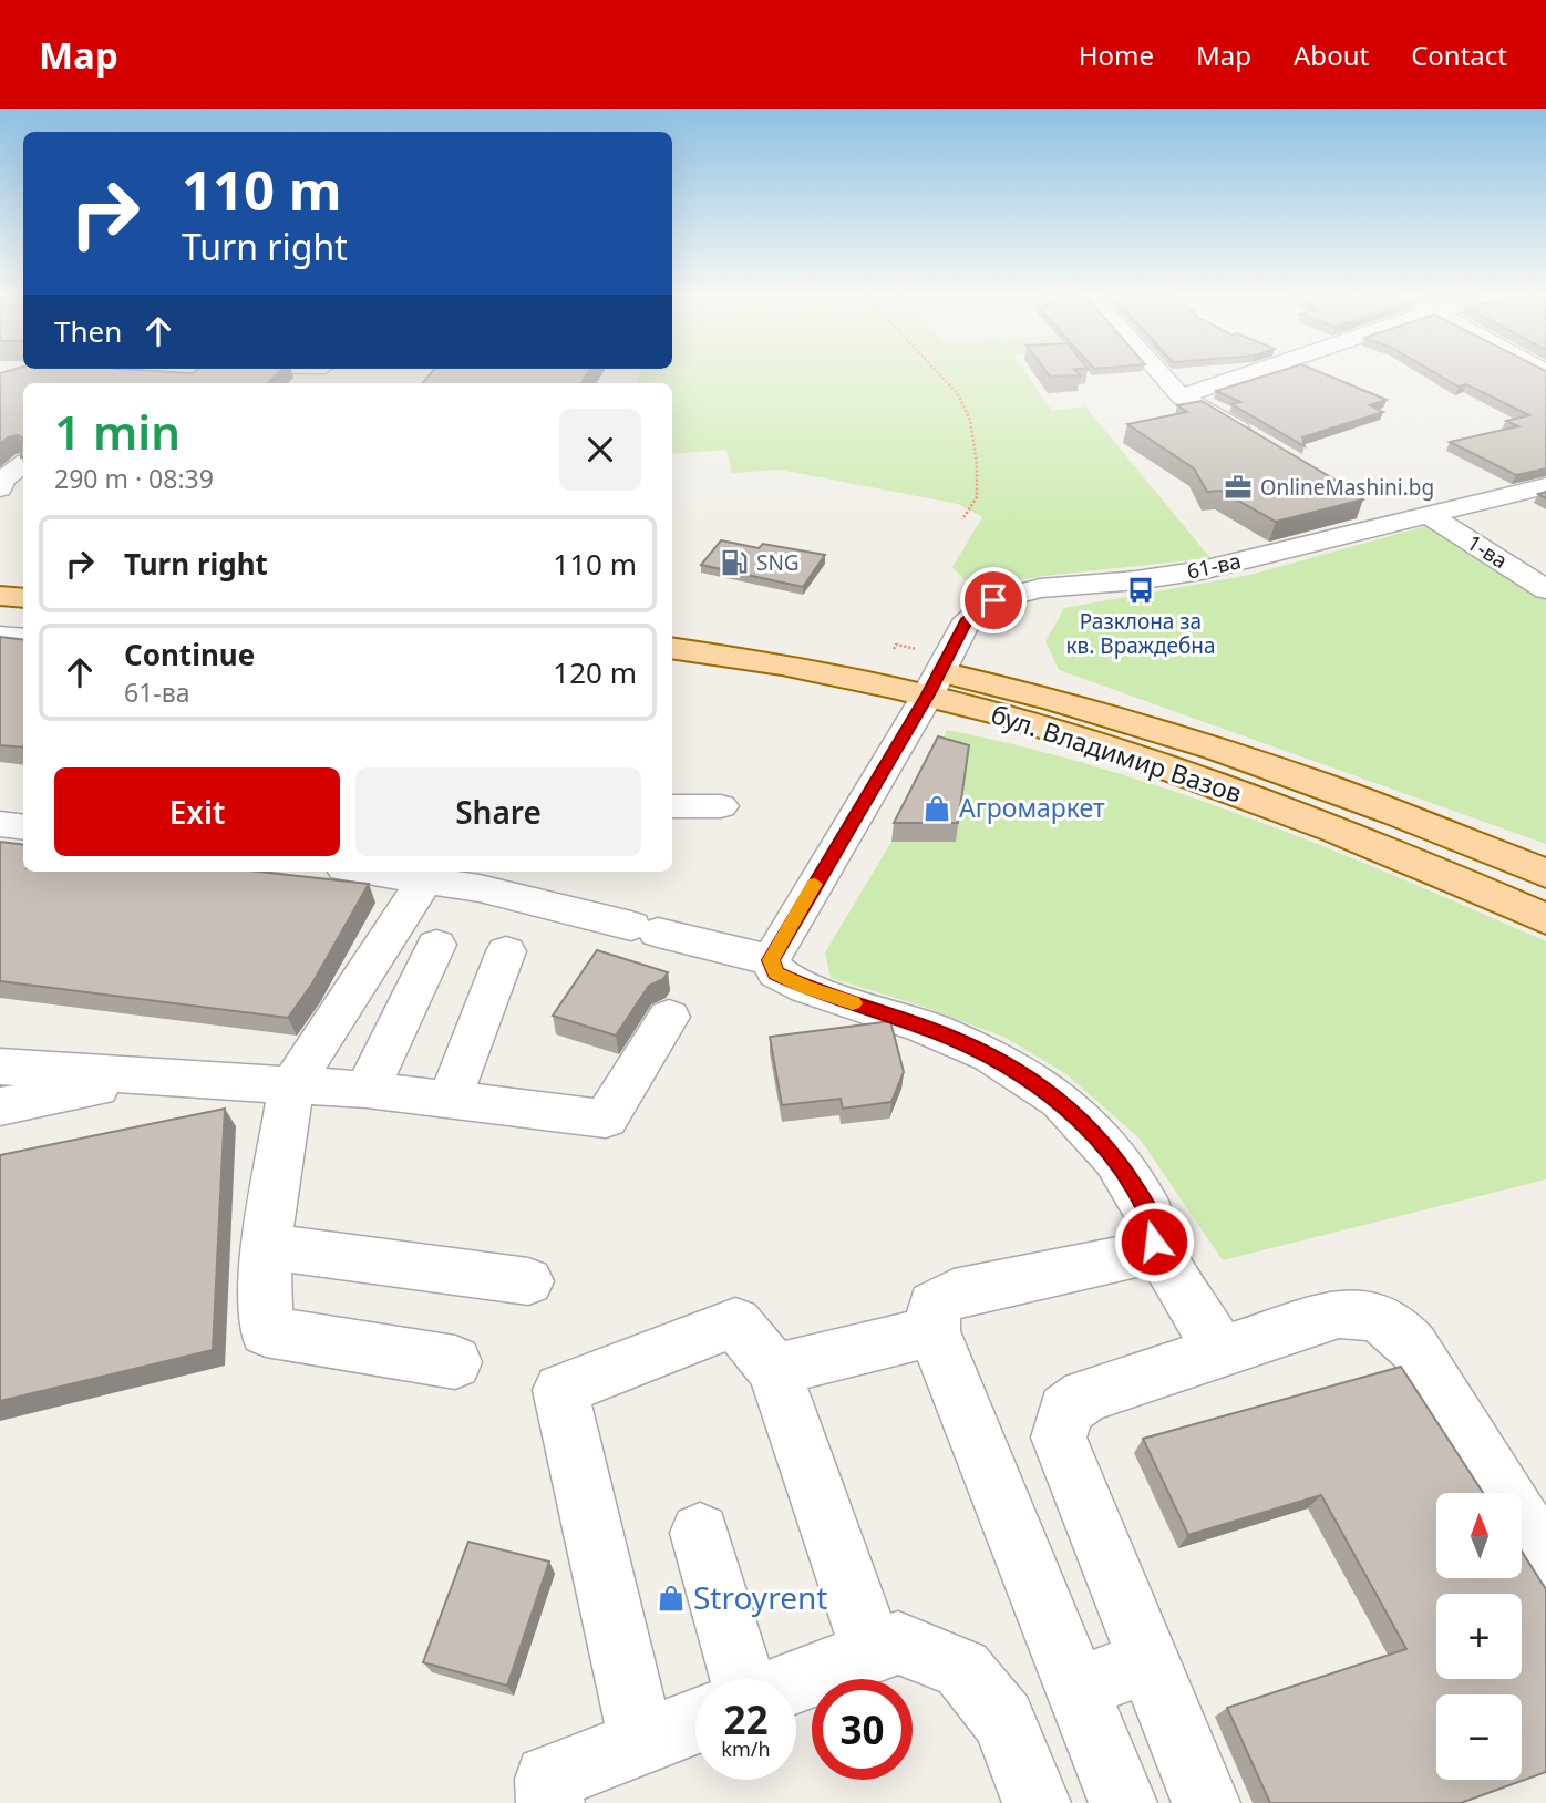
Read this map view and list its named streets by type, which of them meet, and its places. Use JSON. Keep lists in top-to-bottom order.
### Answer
{
  "streets": {
    "main road": ["бул. Владимир Вазов"],
    "street": ["1-ва", "61-ва"]
  },
  "crossings": [
    ["1-ва", "61-ва"],
    ["61-ва", "бул. Владимир Вазов"]
  ],
  "places": {
    "office": ["ОnlineMashini.bg"],
    "fuel station": ["SNG"],
    "bus stop": ["Разклона за кв. Враждебна"],
    "shop": ["Агромаркет", "Stroyrent"]
  },
  "north": "top",
  "page": {
    "header": "Map",
    "nav": [
      "Home",
      "Map",
      "About",
      "Contact"
    ],
    "turn": ["110 m", "Turn right"],
    "then": "Then",
    "heading": ["1 min", "290 m · 08:39"],
    "list": [
      {
        "name": "Turn right",
        "value": "110 m"
      },
      {
        "name": "Continue",
        "note": "61-ва",
        "value": "120 m"
      }
    ],
    "buttons": ["Exit", "Share"],
    "map_buttons": ["+", "−"],
    "speed": "22 km/h",
    "limit": "30"
  }
}
